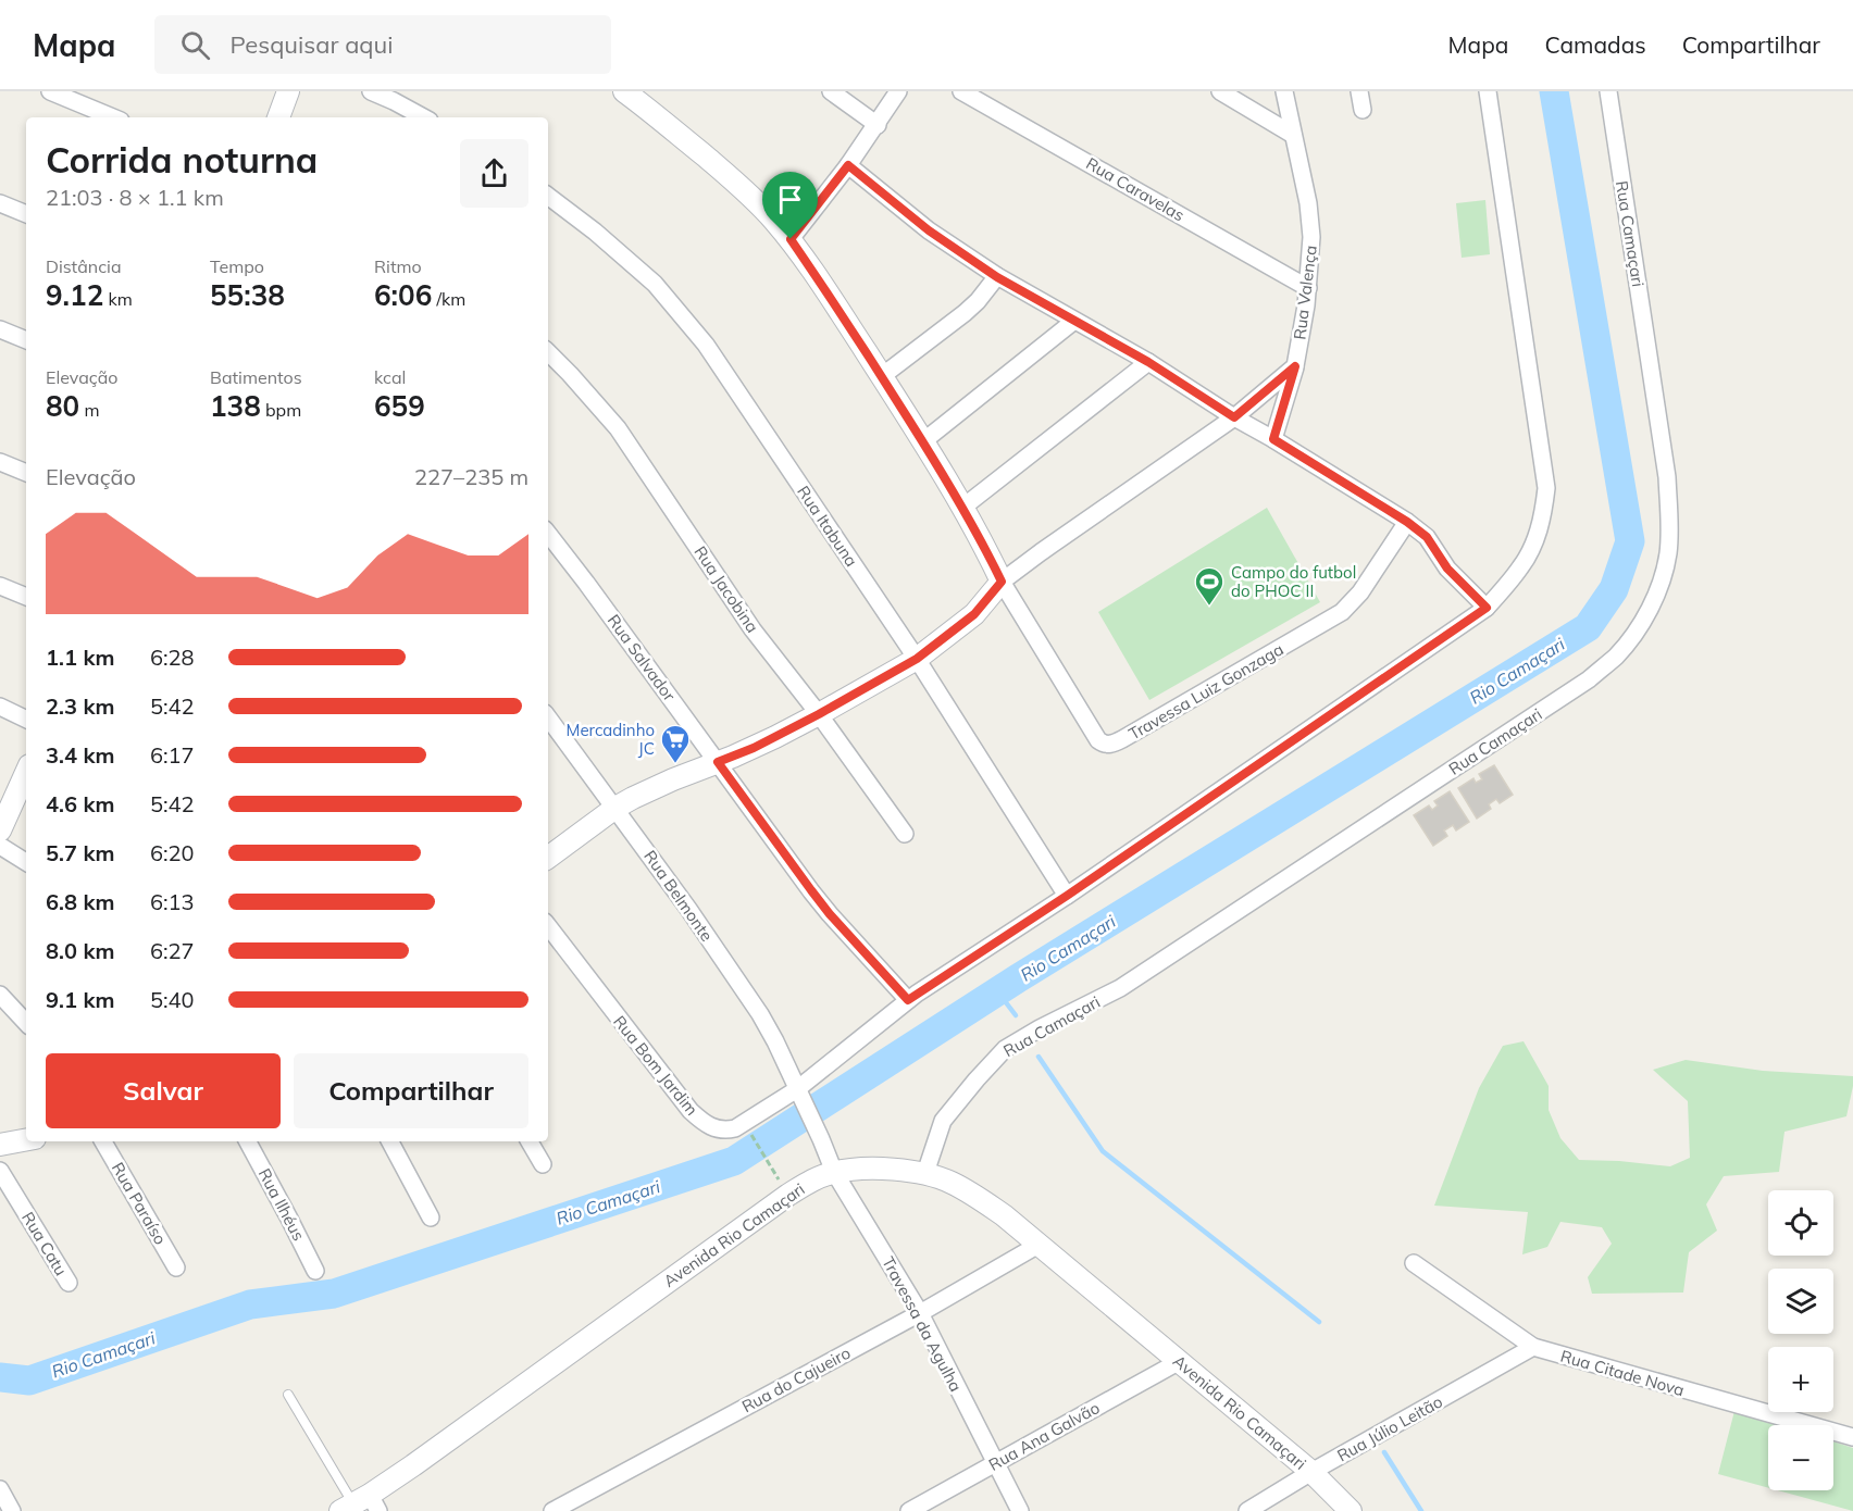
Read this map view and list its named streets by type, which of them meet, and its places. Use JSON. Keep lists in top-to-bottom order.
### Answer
{
  "streets": {
    "street": [
      "Rua Caravelas",
      "Rua Camaçari",
      "Rua Valença",
      "Rua Itabuna",
      "Rua Jacobina",
      "Rua Salvador",
      "Travessa Luiz Gonzaga",
      "Rua Belmonte",
      "Rua Bom Jardim",
      "Rua Paraíso",
      "Rua Ilhéus",
      "Avenida Rio Camaçari",
      "Rua Catu",
      "Travessa da Agulha",
      "Rua Citade Nova",
      "Rua do Cajueiro",
      "Rua Júlio Leitão",
      "Rua Ana Galvão"
    ]
  },
  "crossings": [
    ["Rua Caravelas", "Rua Valença"],
    ["Rua Camaçari", "Avenida Rio Camaçari"],
    ["Rua Itabuna", "Rua Bom Jardim"],
    ["Rua Salvador", "Rua Bom Jardim"],
    ["Rua Belmonte", "Rua Bom Jardim"],
    ["Rua Belmonte", "Travessa da Agulha"],
    ["Rua Bom Jardim", "Travessa da Agulha"],
    ["Avenida Rio Camaçari", "Travessa da Agulha"],
    ["Avenida Rio Camaçari", "Rua do Cajueiro"],
    ["Avenida Rio Camaçari", "Rua Júlio Leitão"],
    ["Avenida Rio Camaçari", "Rua Ana Galvão"],
    ["Travessa da Agulha", "Rua do Cajueiro"],
    ["Travessa da Agulha", "Rua Ana Galvão"],
    ["Rua Citade Nova", "Rua Júlio Leitão"]
  ],
  "water": ["Rio Camaçari"],
  "places": {
    "sports": ["Campo do futbol do PHOC II"],
    "supermarket": ["Mercadinho JC"]
  },
  "page": {
    "header": "Mapa",
    "search": "Pesquisar aqui",
    "nav": ["Mapa", "Camadas", "Compartilhar"],
    "heading": ["Corrida noturna", "21:03 · 8 × 1.1 km"],
    "stats": [
      ["Distância", "9.12 km"],
      ["Tempo", "55:38"],
      ["Ritmo", "6:06 /km"],
      ["Elevação", "80 m"],
      ["Batimentos", "138 bpm"],
      ["kcal", "659"]
    ],
    "chart": ["Elevação", "227–235 m"],
    "list": [
      {
        "name": "1.1 km",
        "note": "6:28"
      },
      {
        "name": "2.3 km",
        "note": "5:42"
      },
      {
        "name": "3.4 km",
        "note": "6:17"
      },
      {
        "name": "4.6 km",
        "note": "5:42"
      },
      {
        "name": "5.7 km",
        "note": "6:20"
      },
      {
        "name": "6.8 km",
        "note": "6:13"
      },
      {
        "name": "8.0 km",
        "note": "6:27"
      },
      {
        "name": "9.1 km",
        "note": "5:40"
      }
    ],
    "buttons": ["Salvar", "Compartilhar"],
    "map_buttons": ["+", "−"]
  }
}
